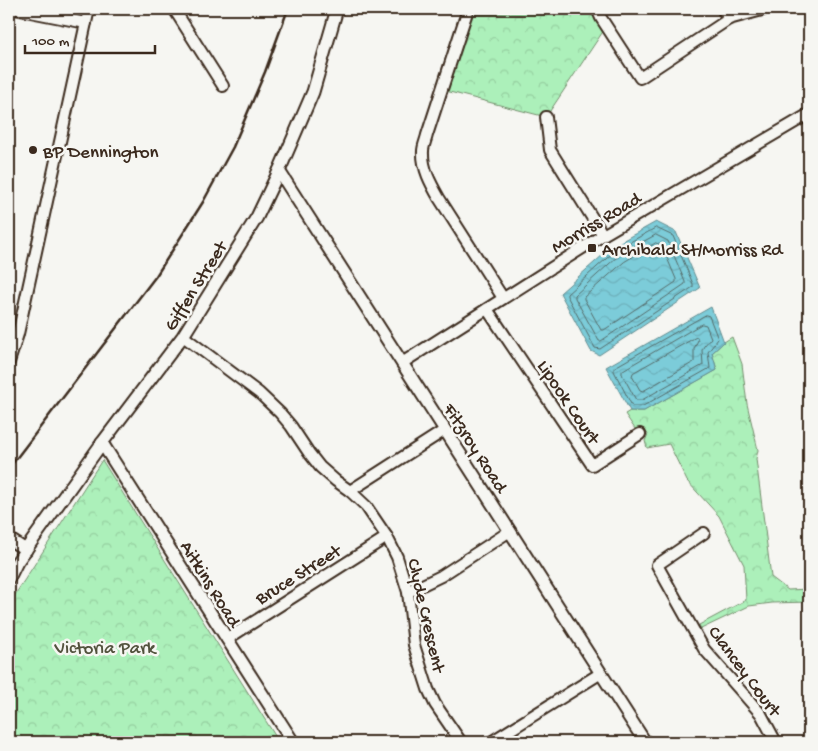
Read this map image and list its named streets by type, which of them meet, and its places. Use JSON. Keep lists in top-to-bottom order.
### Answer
{
  "streets": {
    "street": [
      "Morriss Road",
      "Giffen Street",
      "Lipook Court",
      "Fitzroy Road",
      "Bruce Street",
      "Aitkins Road",
      "Clyde Crescent",
      "Clancey Court"
    ]
  },
  "crossings": [
    ["Morriss Road", "Lipook Court"],
    ["Morriss Road", "Fitzroy Road"],
    ["Giffen Street", "Fitzroy Road"],
    ["Giffen Street", "Aitkins Road"],
    ["Giffen Street", "Clyde Crescent"],
    ["Bruce Street", "Aitkins Road"],
    ["Bruce Street", "Clyde Crescent"]
  ],
  "parks": ["Victoria Park"],
  "places": {
    "other": ["BP Dennington"],
    "transit": ["Archibald St/Morriss Rd"]
  },
  "scale_bar": "100 m"
}
